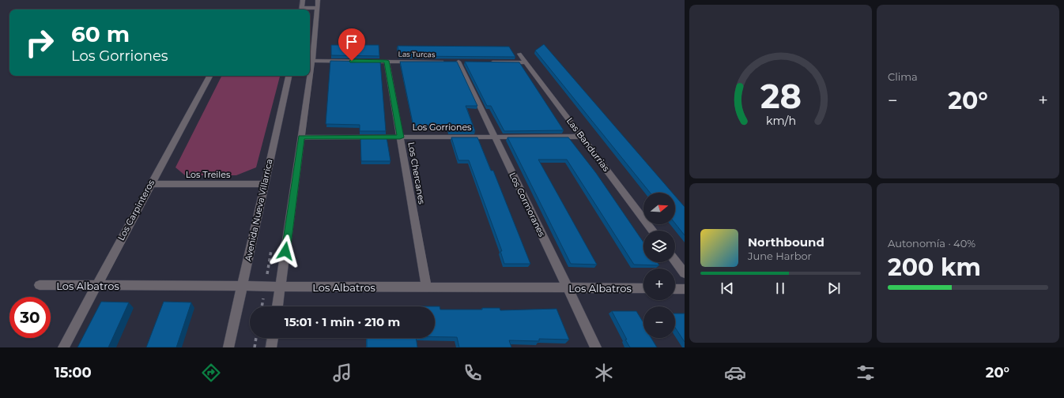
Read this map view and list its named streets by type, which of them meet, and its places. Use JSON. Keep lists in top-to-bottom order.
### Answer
{
  "streets": {
    "street": [
      "Las Turcas",
      "Los Gorriones",
      "Las Bandurrias",
      "Los Chercanes",
      "Los Treiles",
      "Los Cormoranes",
      "Los Carpinteros",
      "Avenida Nueva Villarrica",
      "Los Albatros"
    ]
  },
  "crossings": [
    ["Las Turcas", "Los Chercanes"],
    ["Las Turcas", "Los Cormoranes"],
    ["Los Gorriones", "Las Bandurrias"],
    ["Los Gorriones", "Los Chercanes"],
    ["Los Gorriones", "Los Cormoranes"],
    ["Los Chercanes", "Los Albatros"],
    ["Los Treiles", "Los Carpinteros"],
    ["Los Treiles", "Avenida Nueva Villarrica"],
    ["Los Cormoranes", "Los Albatros"],
    ["Los Carpinteros", "Los Albatros"],
    ["Avenida Nueva Villarrica", "Los Albatros"]
  ],
  "north": "right",
  "page": {
    "tile": [
      "Clima",
      ["Autonomía · 40%", "200 km"]
    ],
    "turn": ["60 m", "Los Gorriones"],
    "heat": ["−", "20°", "+"],
    "map_buttons": ["+", "−"],
    "song": ["Northbound", "June Harbor"],
    "limit": "30",
    "trip": "15:01 · 1 min · 210 m",
    "tabs": ["15:00", "20°"],
    "gauge": ["28", "km/h"]
  }
}
